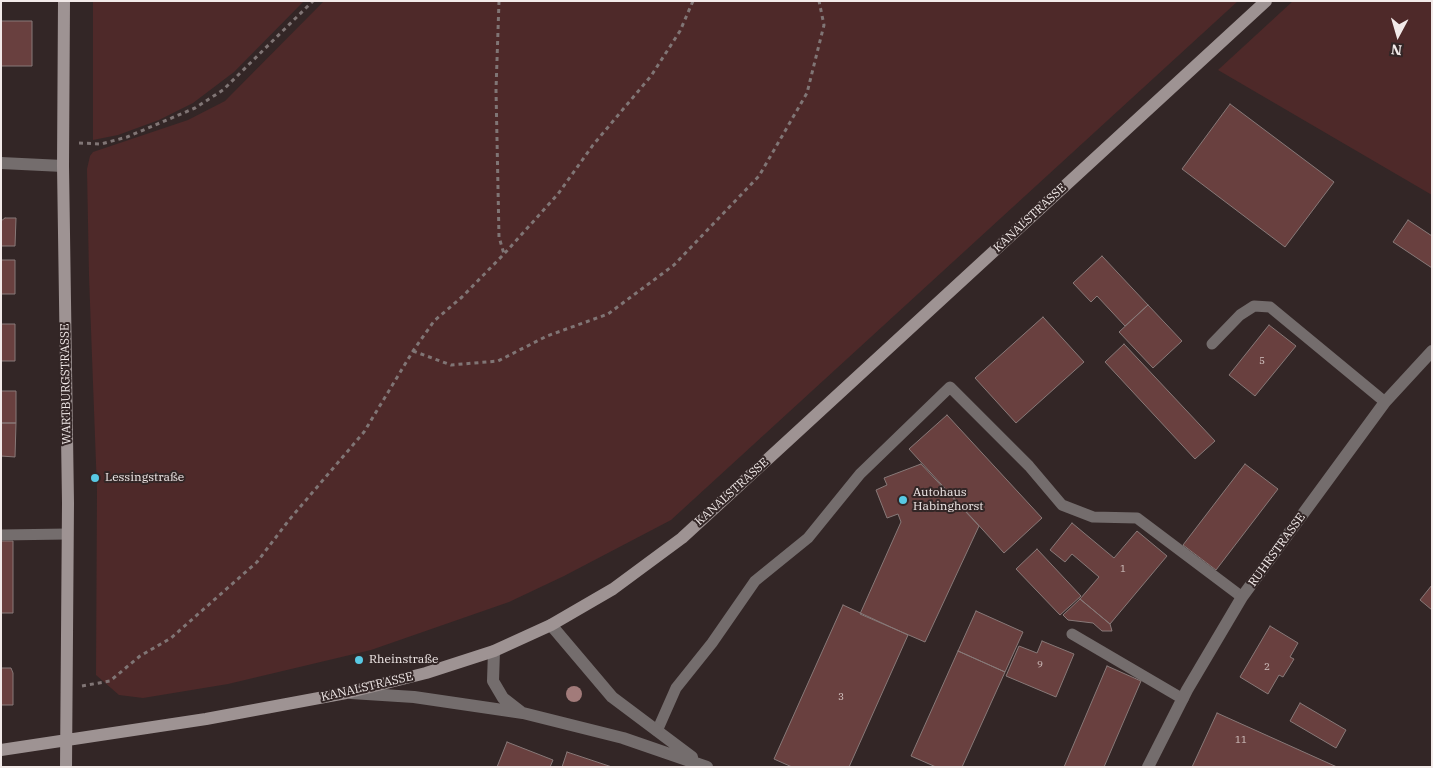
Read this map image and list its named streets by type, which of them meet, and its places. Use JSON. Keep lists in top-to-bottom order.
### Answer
{
  "streets": {
    "main road": ["KANALSTRASSE", "WARTBURGSTRASSE"],
    "street": ["RUHRSTRASSE"]
  },
  "crossings": [
    ["KANALSTRASSE", "WARTBURGSTRASSE"]
  ],
  "places": ["Lessingstraße", "Autohaus Habinghorst", "Rheinstraße"],
  "house_numbers": [
    "5",
    "1",
    "9",
    "2",
    "3",
    "11"
  ],
  "north": "bottom"
}
